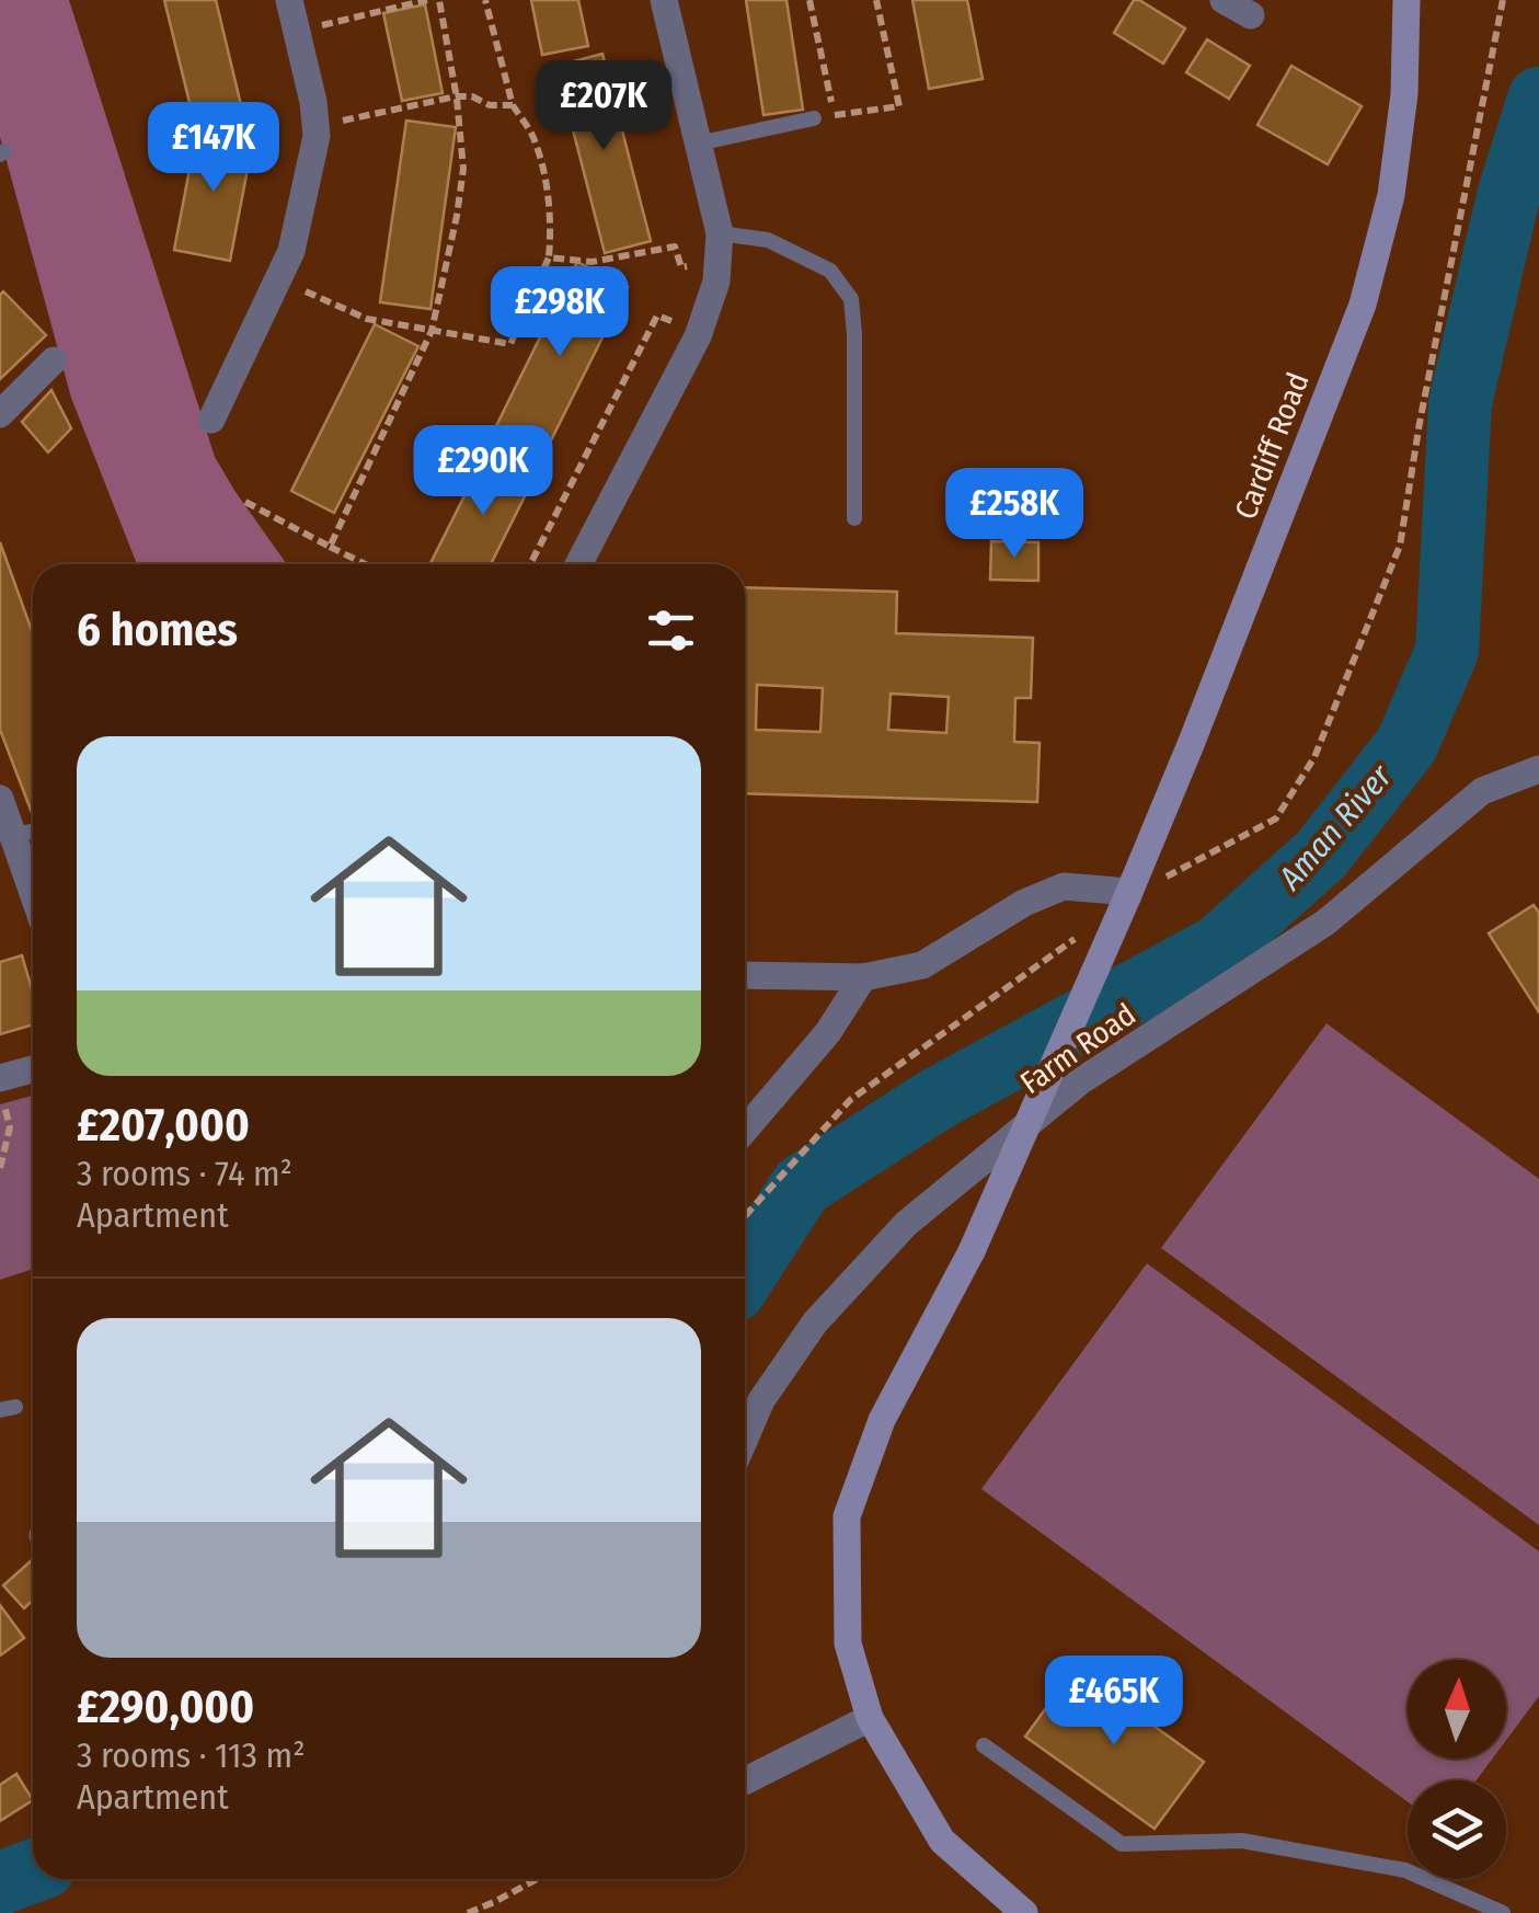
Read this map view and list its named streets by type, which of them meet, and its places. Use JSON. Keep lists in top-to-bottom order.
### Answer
{
  "streets": {
    "main road": ["Cardiff Road"],
    "street": ["Farm Road"]
  },
  "water": ["Aman River"],
  "north": "top",
  "page": {
    "price": [
      "£207K",
      "£147K",
      "£298K",
      "£290K",
      "£258K",
      "£465K"
    ],
    "heading": "6 homes",
    "list": [
      {
        "name": "£207,000",
        "note": "3 rooms · 74 m² · Apartment"
      },
      {
        "name": "£290,000",
        "note": "3 rooms · 113 m² · Apartment"
      }
    ]
  }
}
